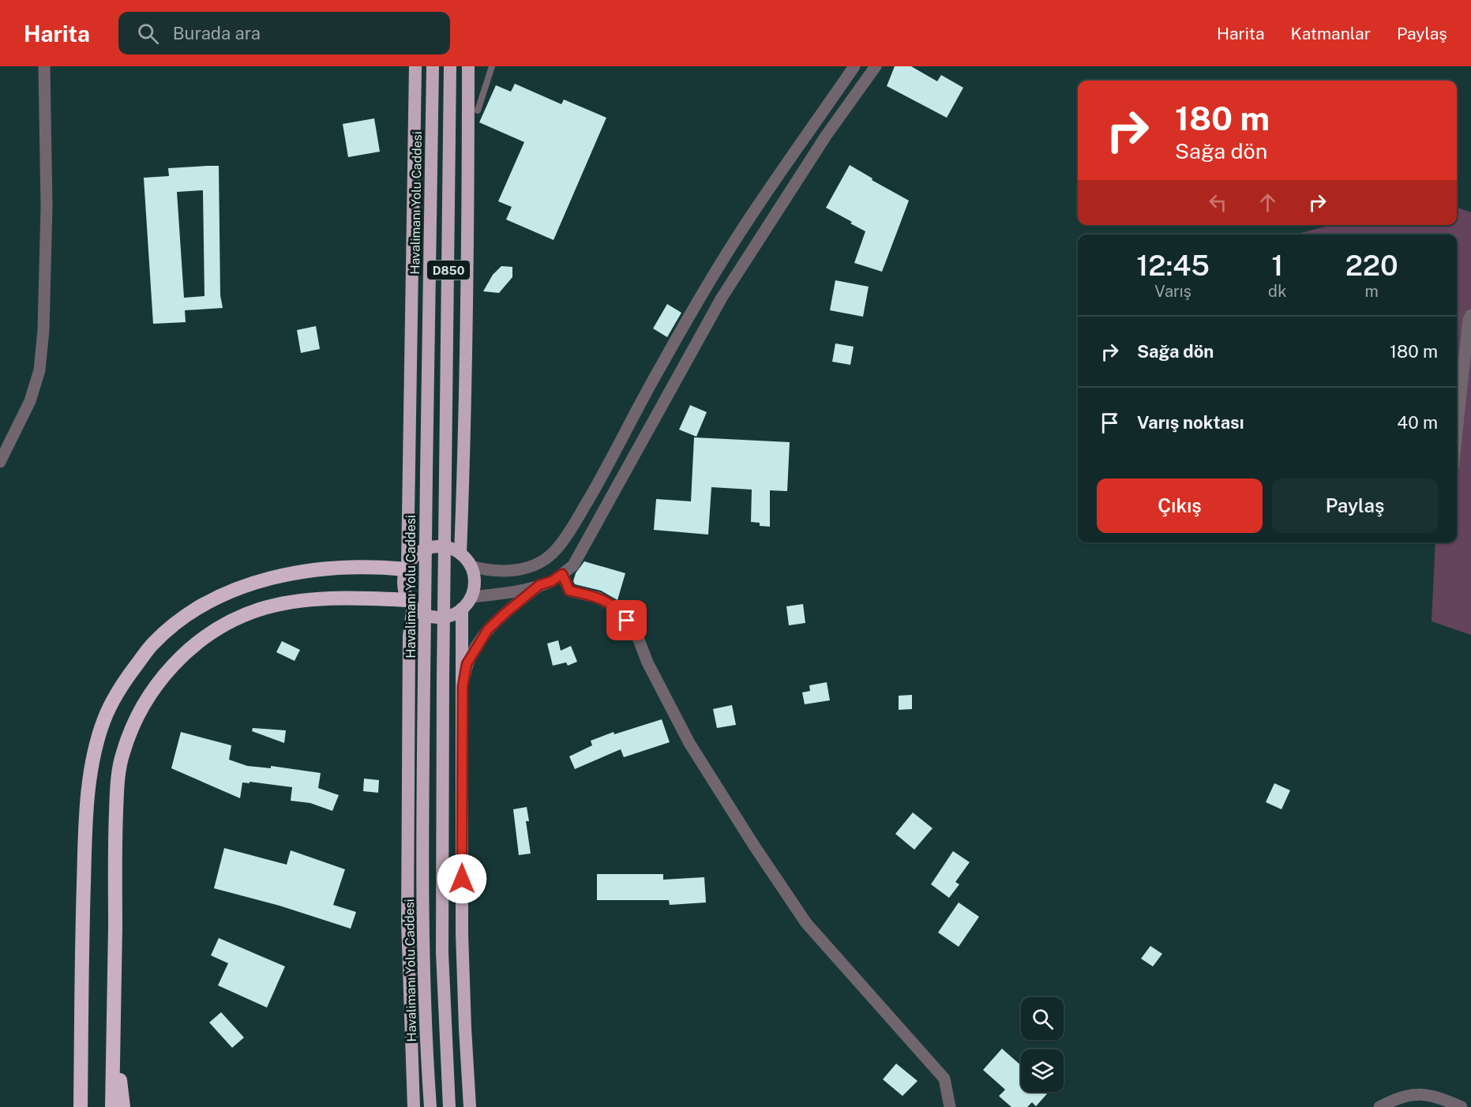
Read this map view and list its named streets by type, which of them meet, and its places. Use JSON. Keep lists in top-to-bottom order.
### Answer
{
  "streets": {
    "highway": ["Havalimanı Yolu Caddesi", "D850"]
  },
  "page": {
    "header": "Harita",
    "search": "Burada ara",
    "nav": ["Harita", "Katmanlar", "Paylaş"],
    "turn": ["180 m", "Sağa dön"],
    "eta": [
      "12:45",
      "Varış",
      "1",
      "dk",
      "220",
      "m"
    ],
    "list": [
      {
        "name": "Sağa dön",
        "value": "180 m"
      },
      {
        "name": "Varış noktası",
        "value": "40 m"
      }
    ],
    "buttons": ["Çıkış", "Paylaş"]
  }
}
